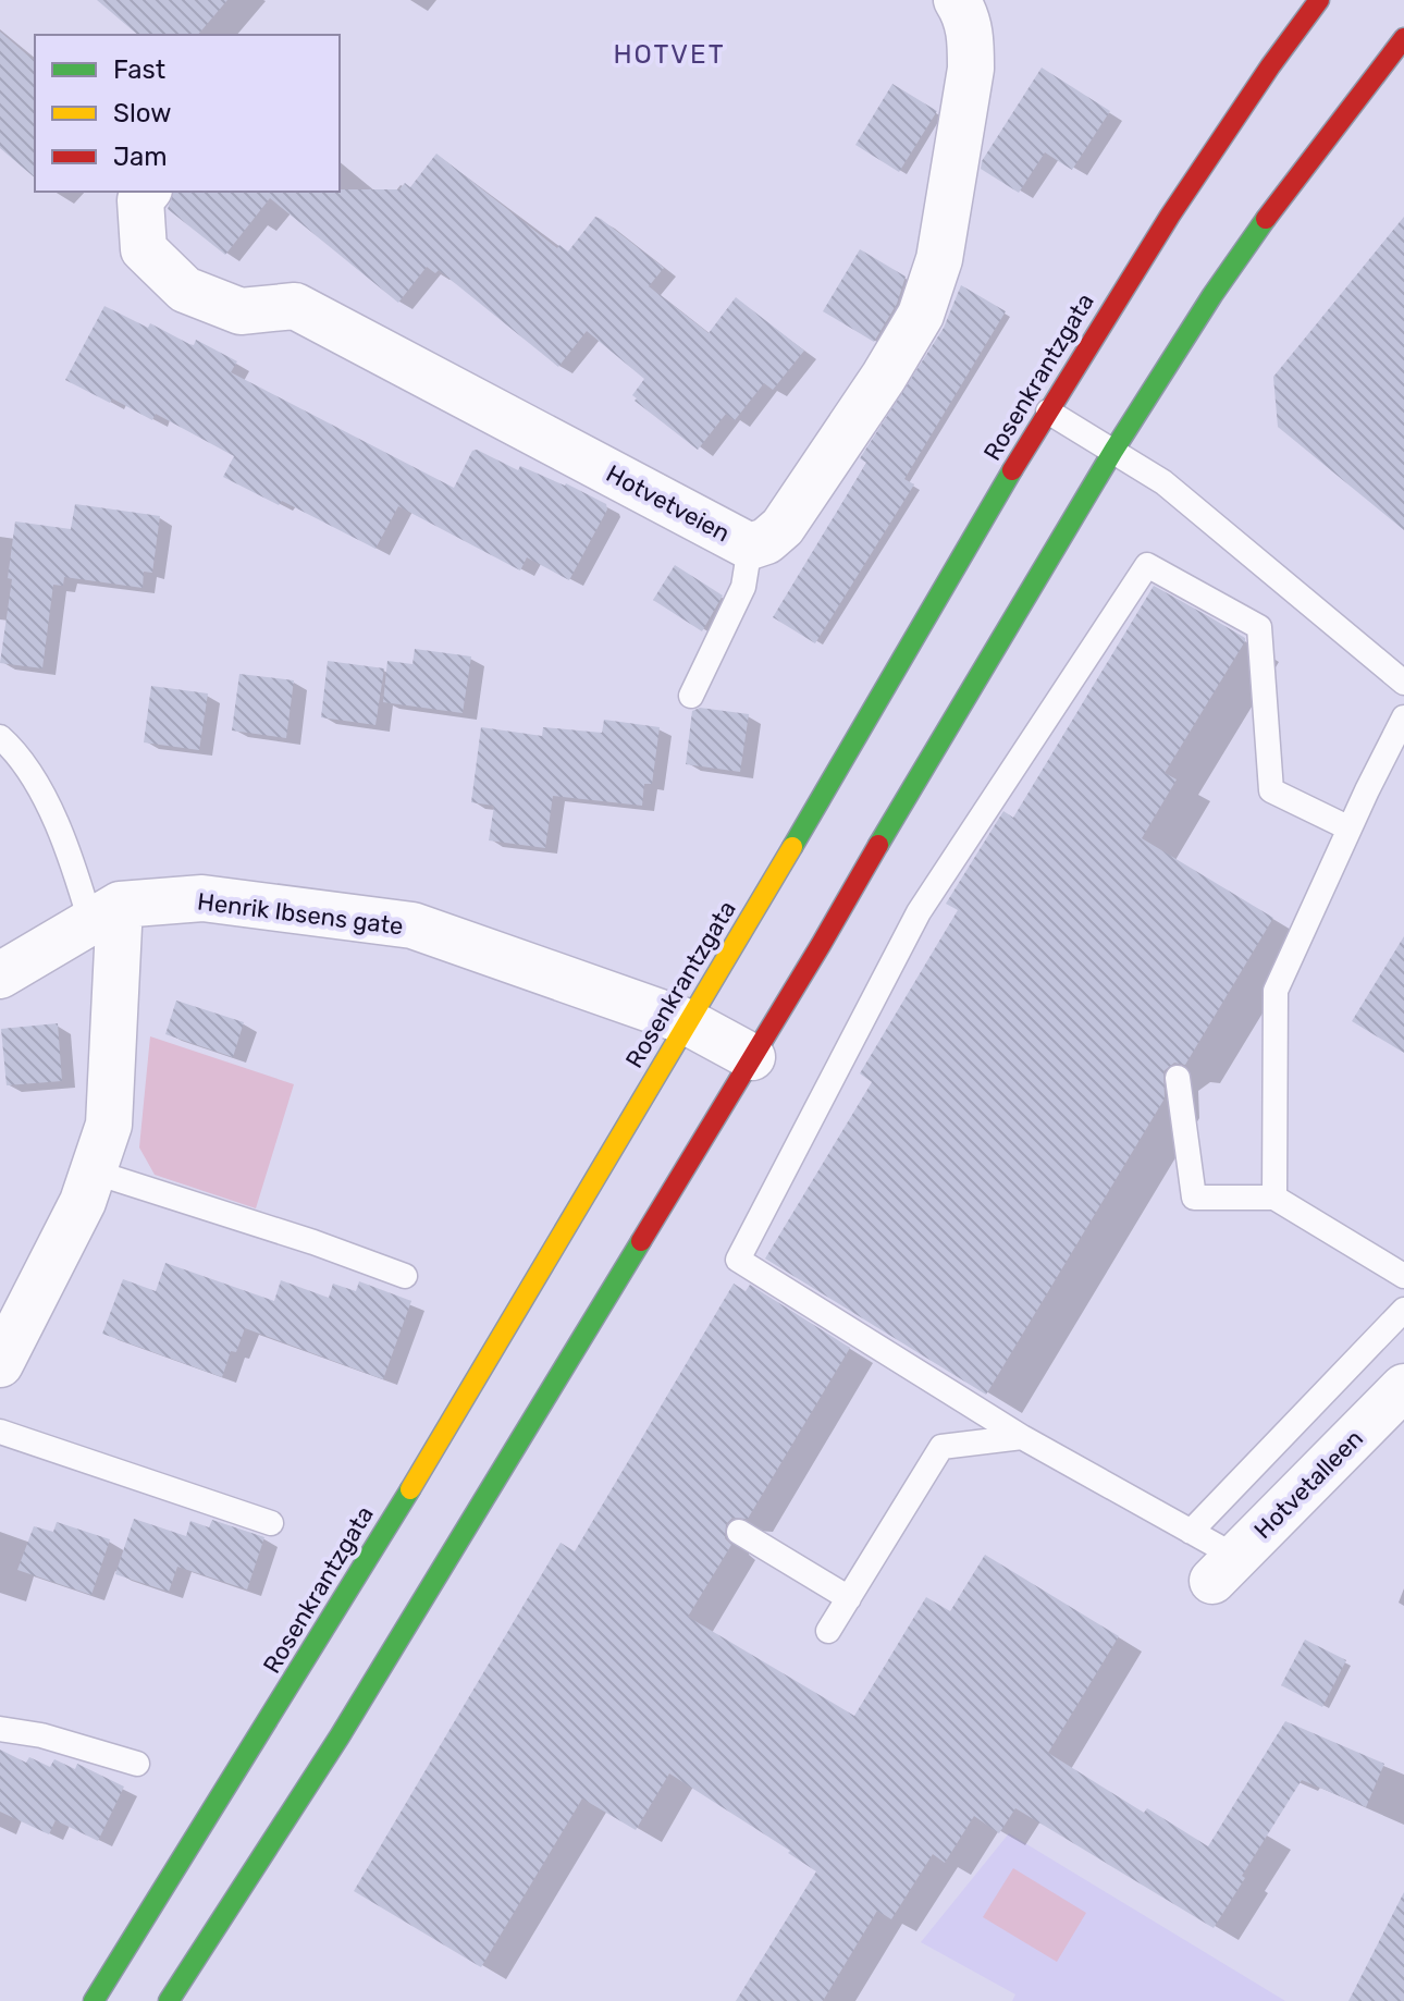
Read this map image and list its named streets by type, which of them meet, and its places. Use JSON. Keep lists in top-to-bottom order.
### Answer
{
  "streets": {
    "main road": ["Rosenkrantzgata"],
    "street": ["Hotvetveien", "Henrik Ibsens gate", "Hotvetalleen"]
  },
  "crossings": [
    ["Rosenkrantzgata", "Henrik Ibsens gate"]
  ],
  "districts": ["HOTVET"],
  "legend": ["Fast", "Slow", "Jam"]
}
